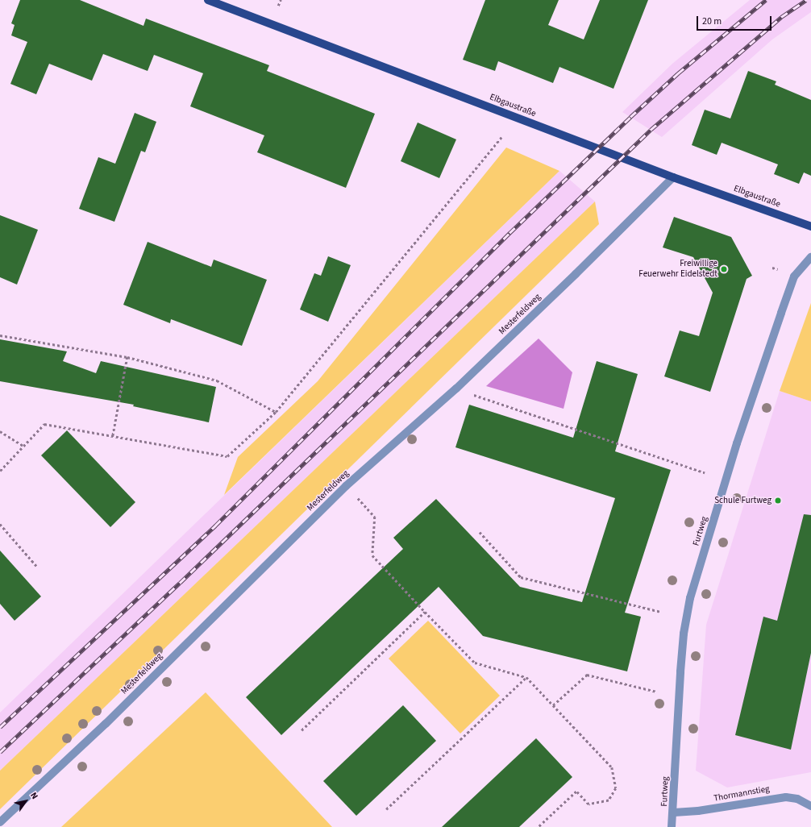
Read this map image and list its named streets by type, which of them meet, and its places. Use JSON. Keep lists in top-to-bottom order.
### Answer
{
  "streets": {
    "main road": ["Elbgaustraße"],
    "street": ["Mesterfeldweg", "Furtweg", "Thormannstieg"]
  },
  "crossings": [
    ["Elbgaustraße", "Mesterfeldweg"],
    ["Furtweg", "Thormannstieg"]
  ],
  "places": ["Freiwillige Feuerwehr Eidelstedt", "Schule Furtweg"],
  "scale_bar": "20 m",
  "north": "top right"
}
